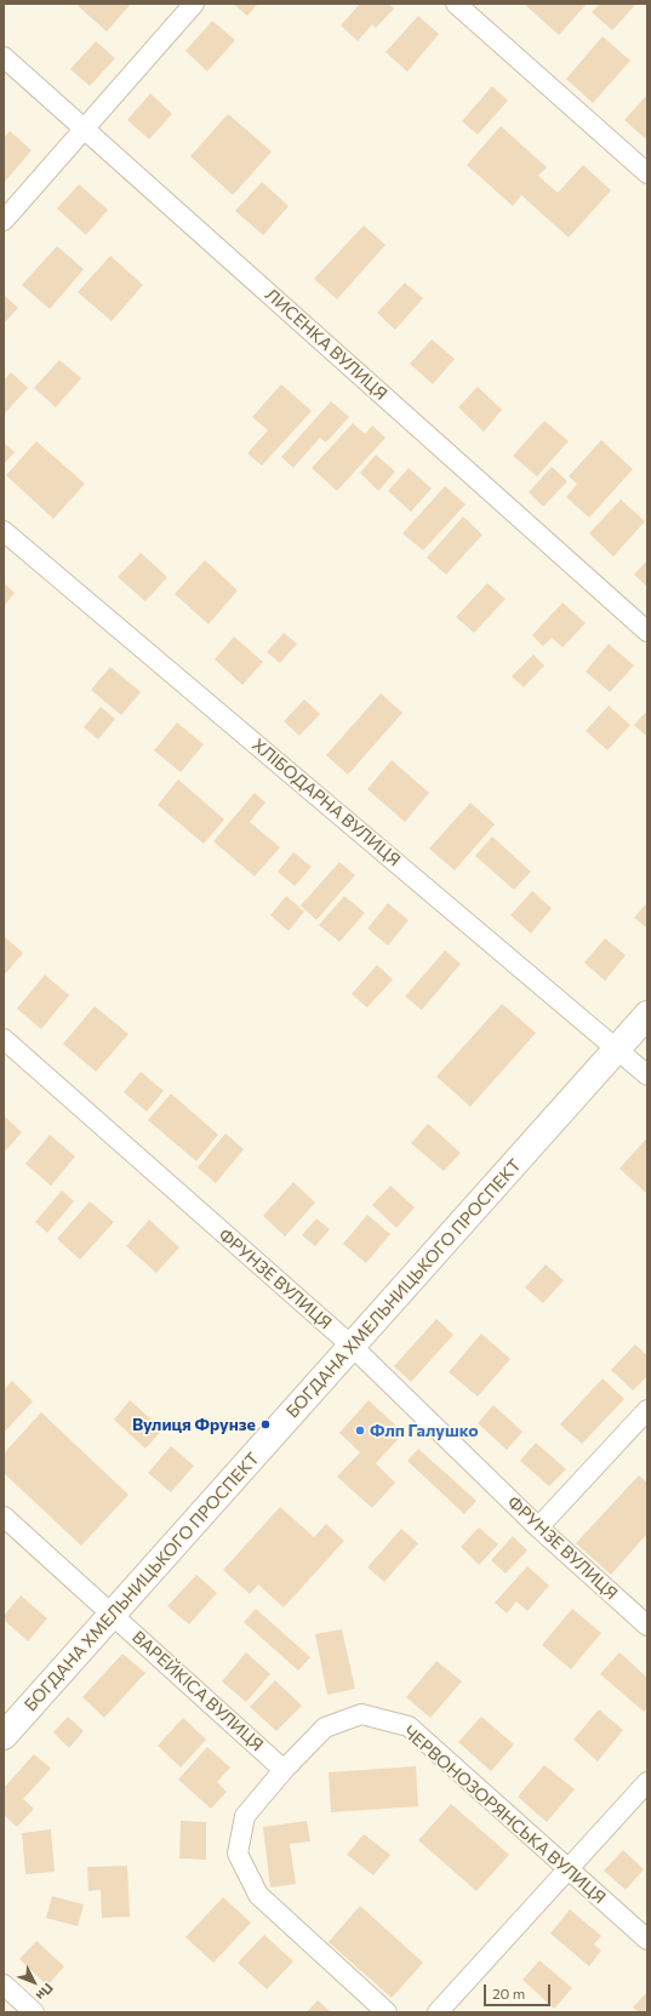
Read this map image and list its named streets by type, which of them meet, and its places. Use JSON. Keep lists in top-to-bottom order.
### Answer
{
  "streets": {
    "main road": ["БОГДАНА ХМЕЛЬНИЦЬКОГО ПРОСПЕКТ"],
    "street": [
      "ЛИСЕНКА ВУЛИЦЯ",
      "ХЛІБОДАРНА ВУЛИЦЯ",
      "ФРУНЗЕ ВУЛИЦЯ",
      "ВАРЕЙКІСА ВУЛИЦЯ",
      "ЧЕРВОНОЗОРЯНСЬКА ВУЛИЦЯ"
    ]
  },
  "crossings": [
    ["ХЛІБОДАРНА ВУЛИЦЯ", "БОГДАНА ХМЕЛЬНИЦЬКОГО ПРОСПЕКТ"],
    ["ФРУНЗЕ ВУЛИЦЯ", "БОГДАНА ХМЕЛЬНИЦЬКОГО ПРОСПЕКТ"],
    ["БОГДАНА ХМЕЛЬНИЦЬКОГО ПРОСПЕКТ", "ВАРЕЙКІСА ВУЛИЦЯ"],
    ["ВАРЕЙКІСА ВУЛИЦЯ", "ЧЕРВОНОЗОРЯНСЬКА ВУЛИЦЯ"]
  ],
  "places": ["Вулиця Фрунзе", "Флп Галушко"],
  "scale_bar": "20 m",
  "north": "bottom right"
}
